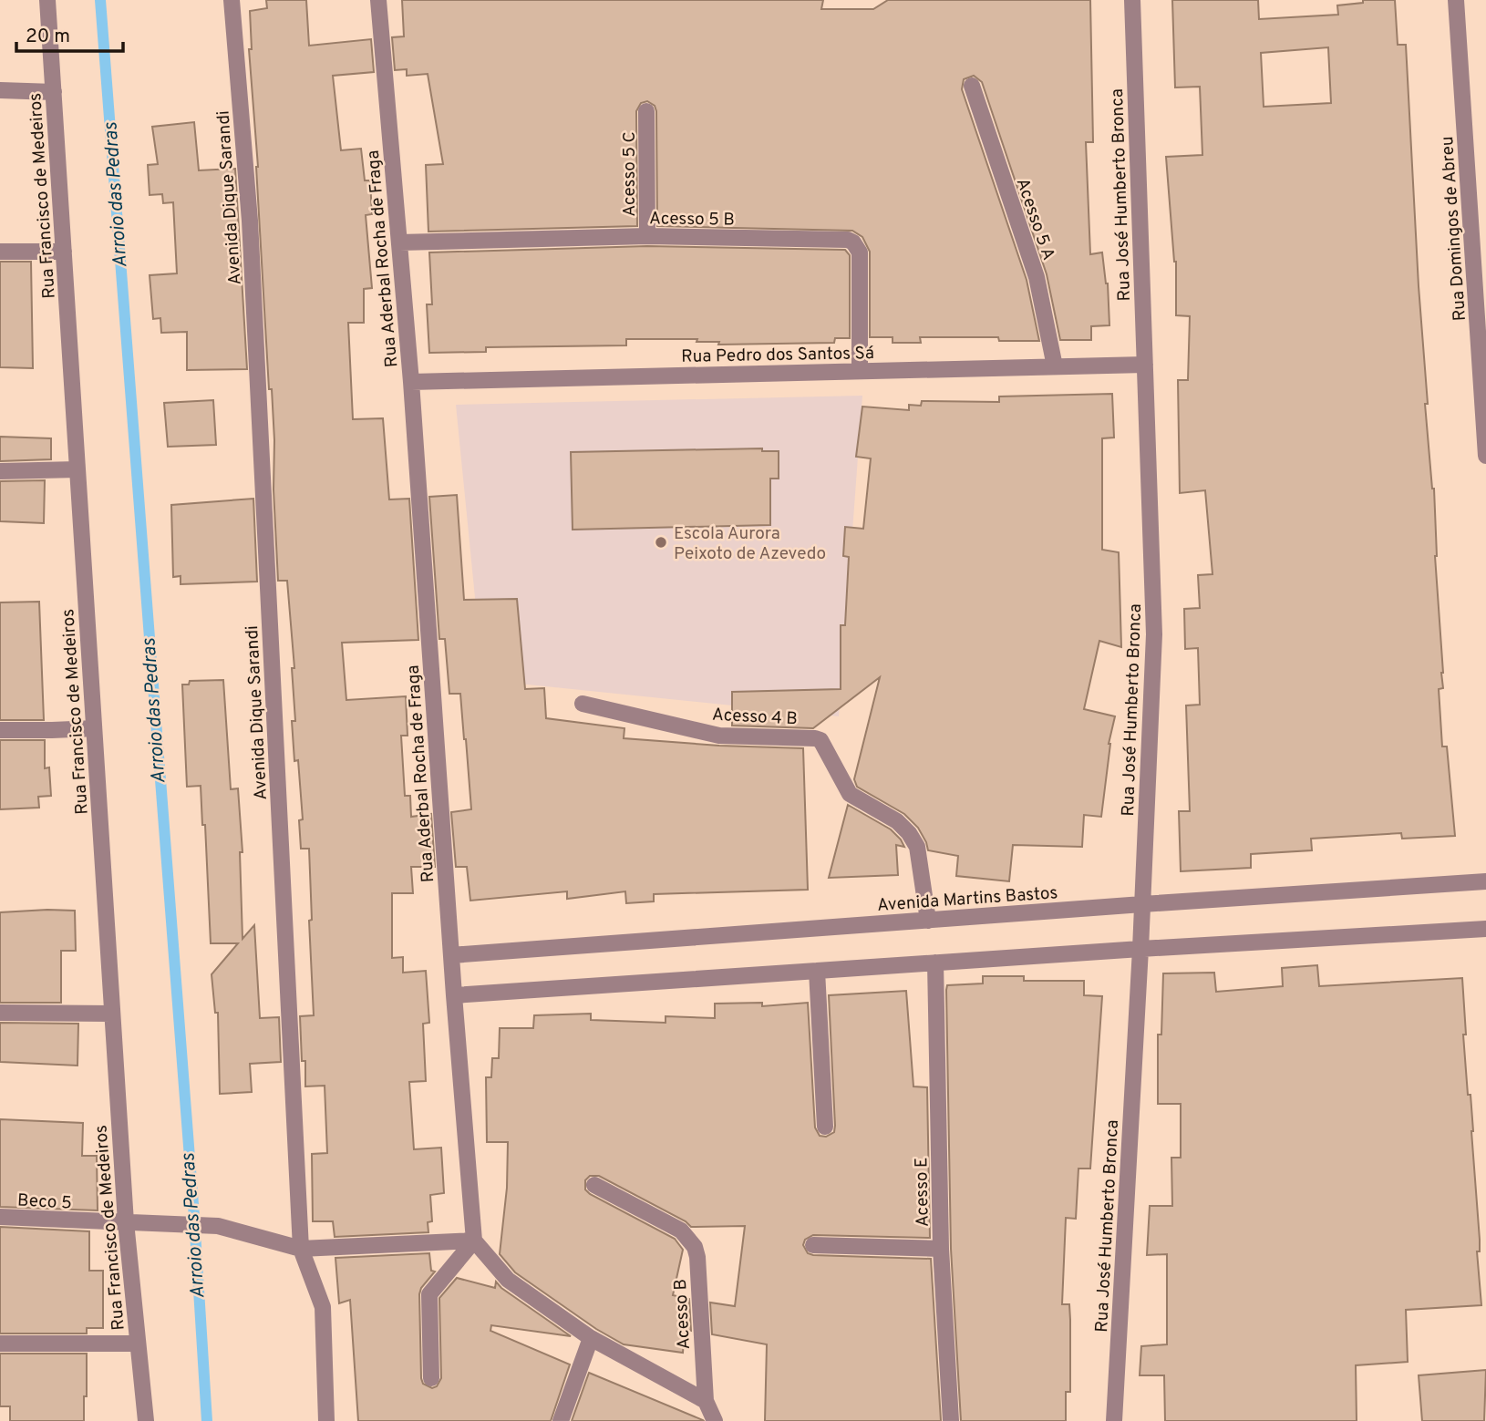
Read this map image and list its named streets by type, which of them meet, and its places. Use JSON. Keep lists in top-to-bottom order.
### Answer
{
  "streets": {
    "street": [
      "Acesso 5 C",
      "Rua José Humberto Bronca",
      "Rua Francisco de Medeiros",
      "Avenida Dique Sarandi",
      "Acesso 5 B",
      "Acesso 5 A",
      "Rua Domingos de Abreu",
      "Rua Aderbal Rocha de Fraga",
      "Rua Pedro dos Santos Sá",
      "Acesso 4 B",
      "Avenida Martins Bastos",
      "Acesso E",
      "Beco 5",
      "Acesso B"
    ]
  },
  "crossings": [
    ["Acesso 5 C", "Acesso 5 B"],
    ["Rua José Humberto Bronca", "Rua Pedro dos Santos Sá"],
    ["Rua José Humberto Bronca", "Avenida Martins Bastos"],
    ["Rua Francisco de Medeiros", "Beco 5"],
    ["Avenida Dique Sarandi", "Beco 5"],
    ["Acesso 5 B", "Rua Aderbal Rocha de Fraga"],
    ["Acesso 5 B", "Rua Pedro dos Santos Sá"],
    ["Acesso 5 A", "Rua Pedro dos Santos Sá"],
    ["Rua Aderbal Rocha de Fraga", "Rua Pedro dos Santos Sá"],
    ["Rua Aderbal Rocha de Fraga", "Avenida Martins Bastos"],
    ["Rua Aderbal Rocha de Fraga", "Beco 5"],
    ["Acesso 4 B", "Avenida Martins Bastos"]
  ],
  "water": ["Arroio das Pedras"],
  "places": ["Escola Aurora Peixoto de Azevedo"],
  "scale_bar": "20 m"
}
